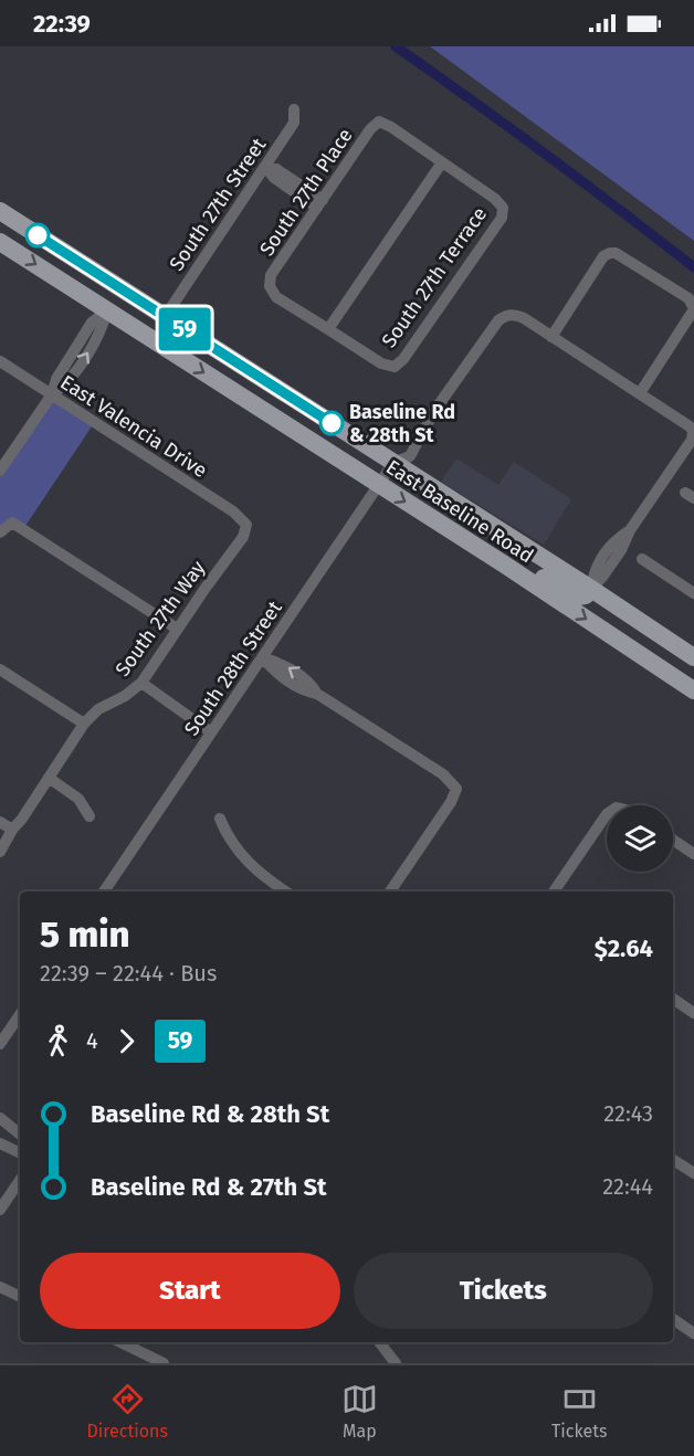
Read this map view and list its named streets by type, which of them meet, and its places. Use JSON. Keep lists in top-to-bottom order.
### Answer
{
  "streets": {
    "main road": ["East Baseline Road"],
    "street": [
      "South 27th Place",
      "South 27th Street",
      "South 27th Terrace",
      "East Valencia Drive",
      "South 27th Way",
      "South 28th Street"
    ]
  },
  "crossings": [
    ["South 27th Place", "South 27th Terrace"],
    ["South 27th Street", "East Baseline Road"],
    ["East Valencia Drive", "South 27th Way"],
    ["East Baseline Road", "South 28th Street"]
  ],
  "places": ["Baseline Rd & 28th St"],
  "lines": ["bus line 59"],
  "page": {
    "status": "22:39",
    "on_map": "59",
    "heading": ["5 min", "22:39 – 22:44 · Bus", "$2.64"],
    "legs": ["4", "59"],
    "list": [
      {
        "name": "Baseline Rd & 28th St",
        "value": "22:43"
      },
      {
        "name": "Baseline Rd & 27th St",
        "value": "22:44"
      }
    ],
    "buttons": ["Start", "Tickets"],
    "tabs": ["Directions", "Map", "Tickets"]
  }
}
